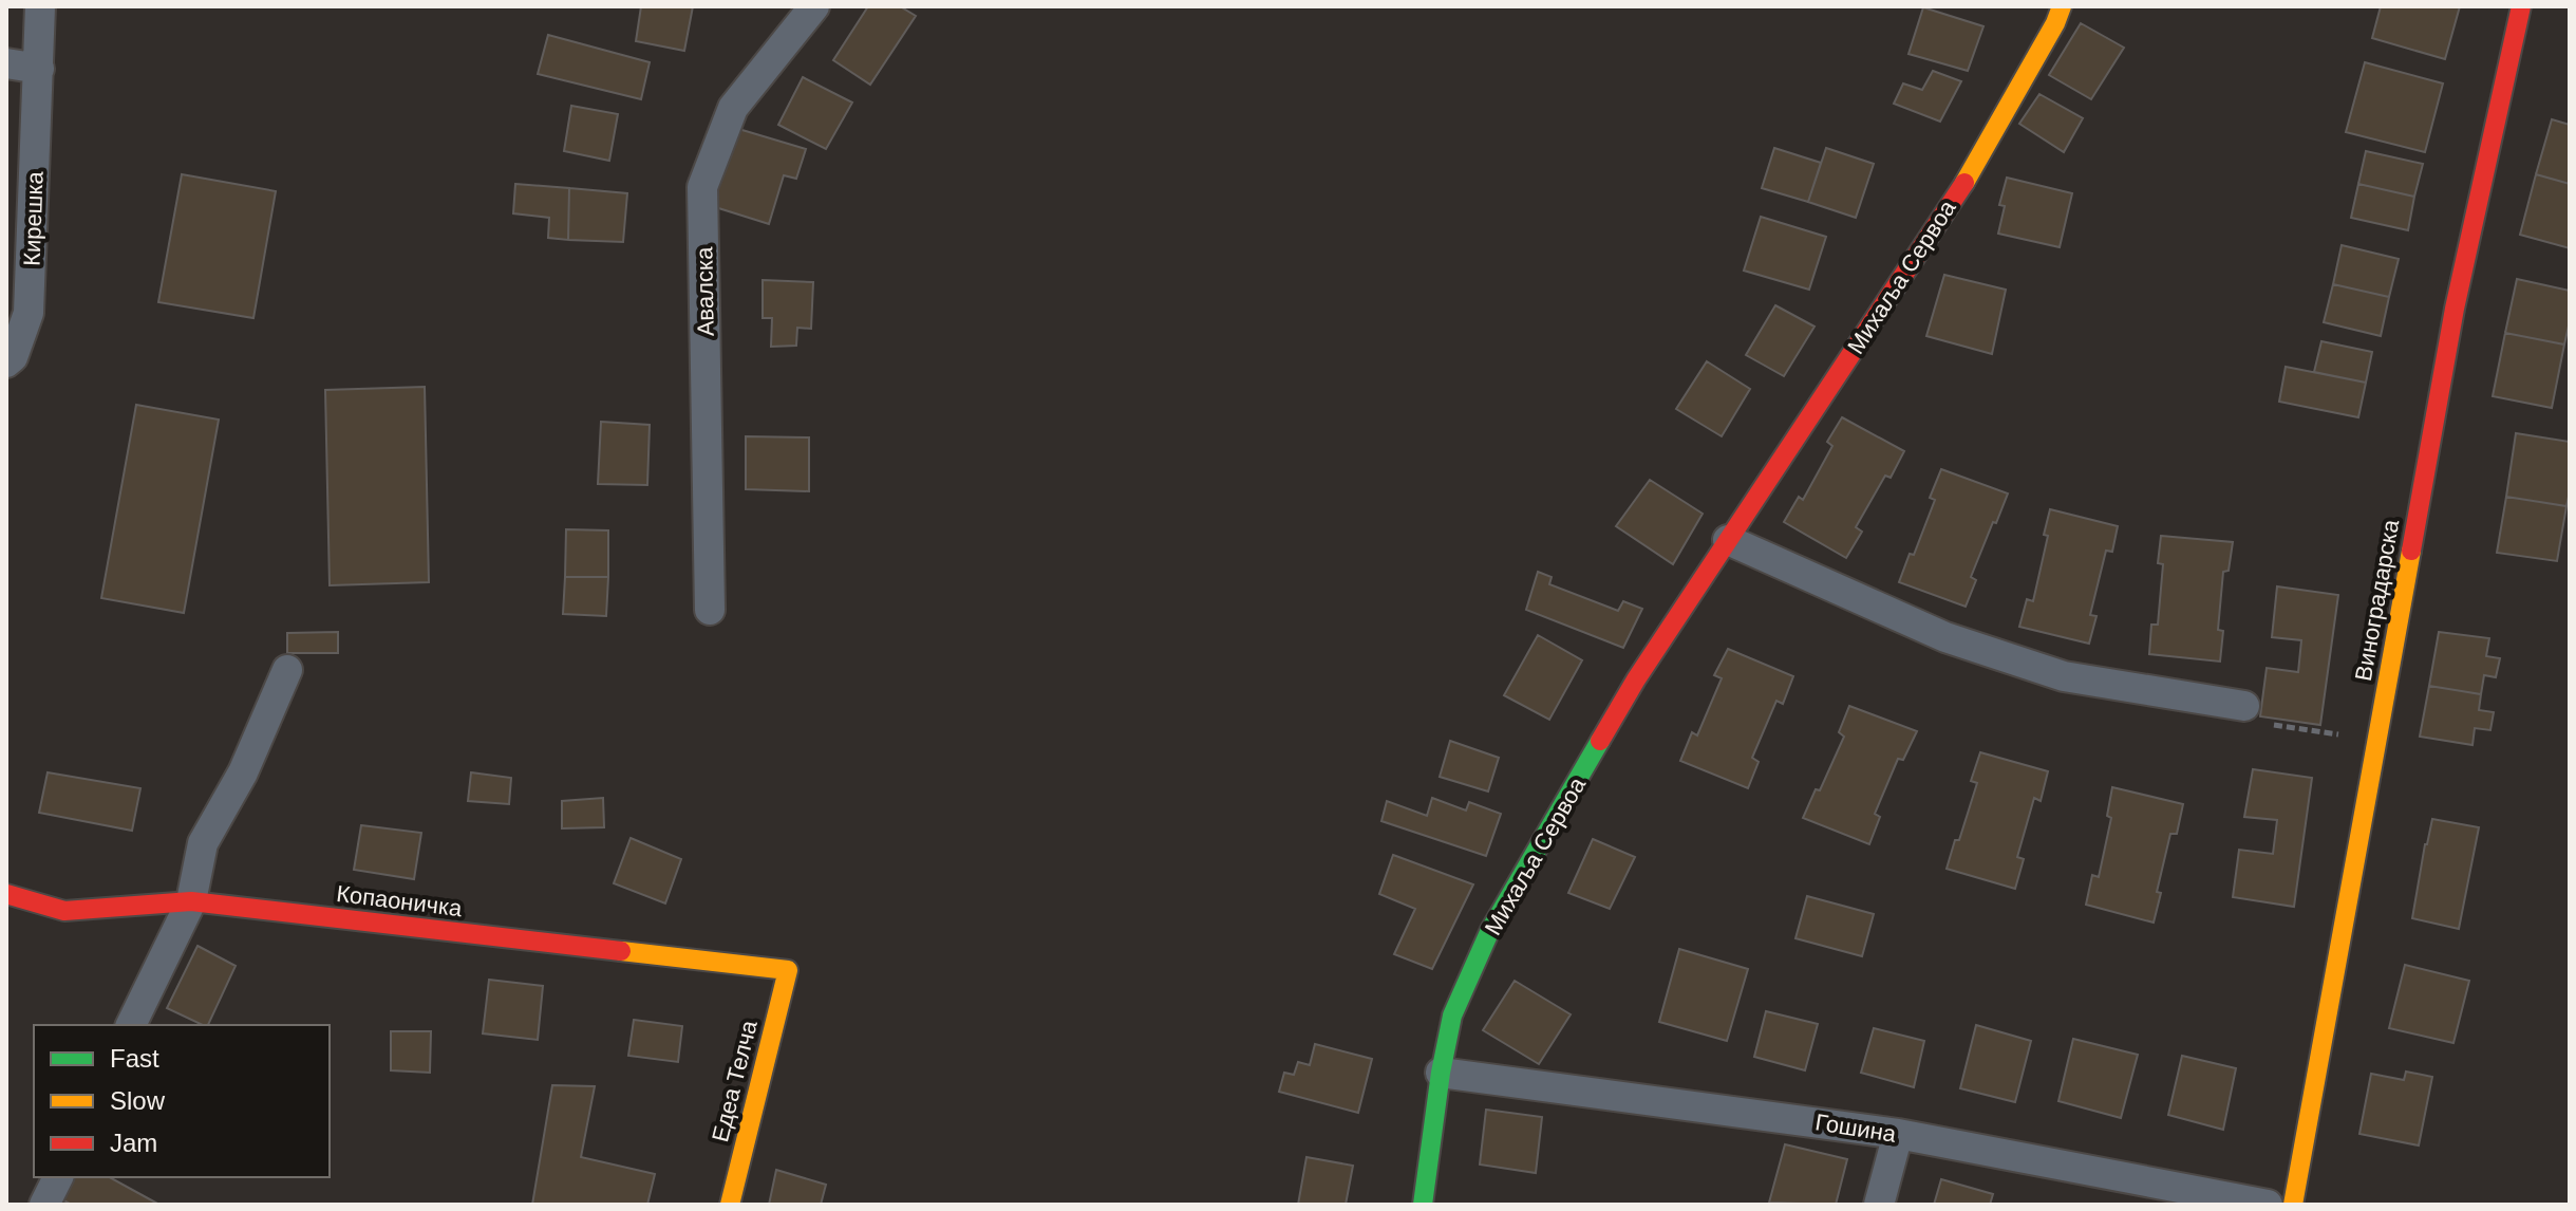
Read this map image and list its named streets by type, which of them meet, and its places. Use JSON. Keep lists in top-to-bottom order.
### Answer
{
  "streets": {
    "street": [
      "Кирешка",
      "Михаља Сервоа",
      "Авалска",
      "Виноградарска",
      "Копаоничка",
      "Едеа Телча",
      "Гошина"
    ]
  },
  "crossings": [
    ["Михаља Сервоа", "Гошина"],
    ["Копаоничка", "Едеа Телча"]
  ],
  "legend": ["Fast", "Slow", "Jam"]
}
